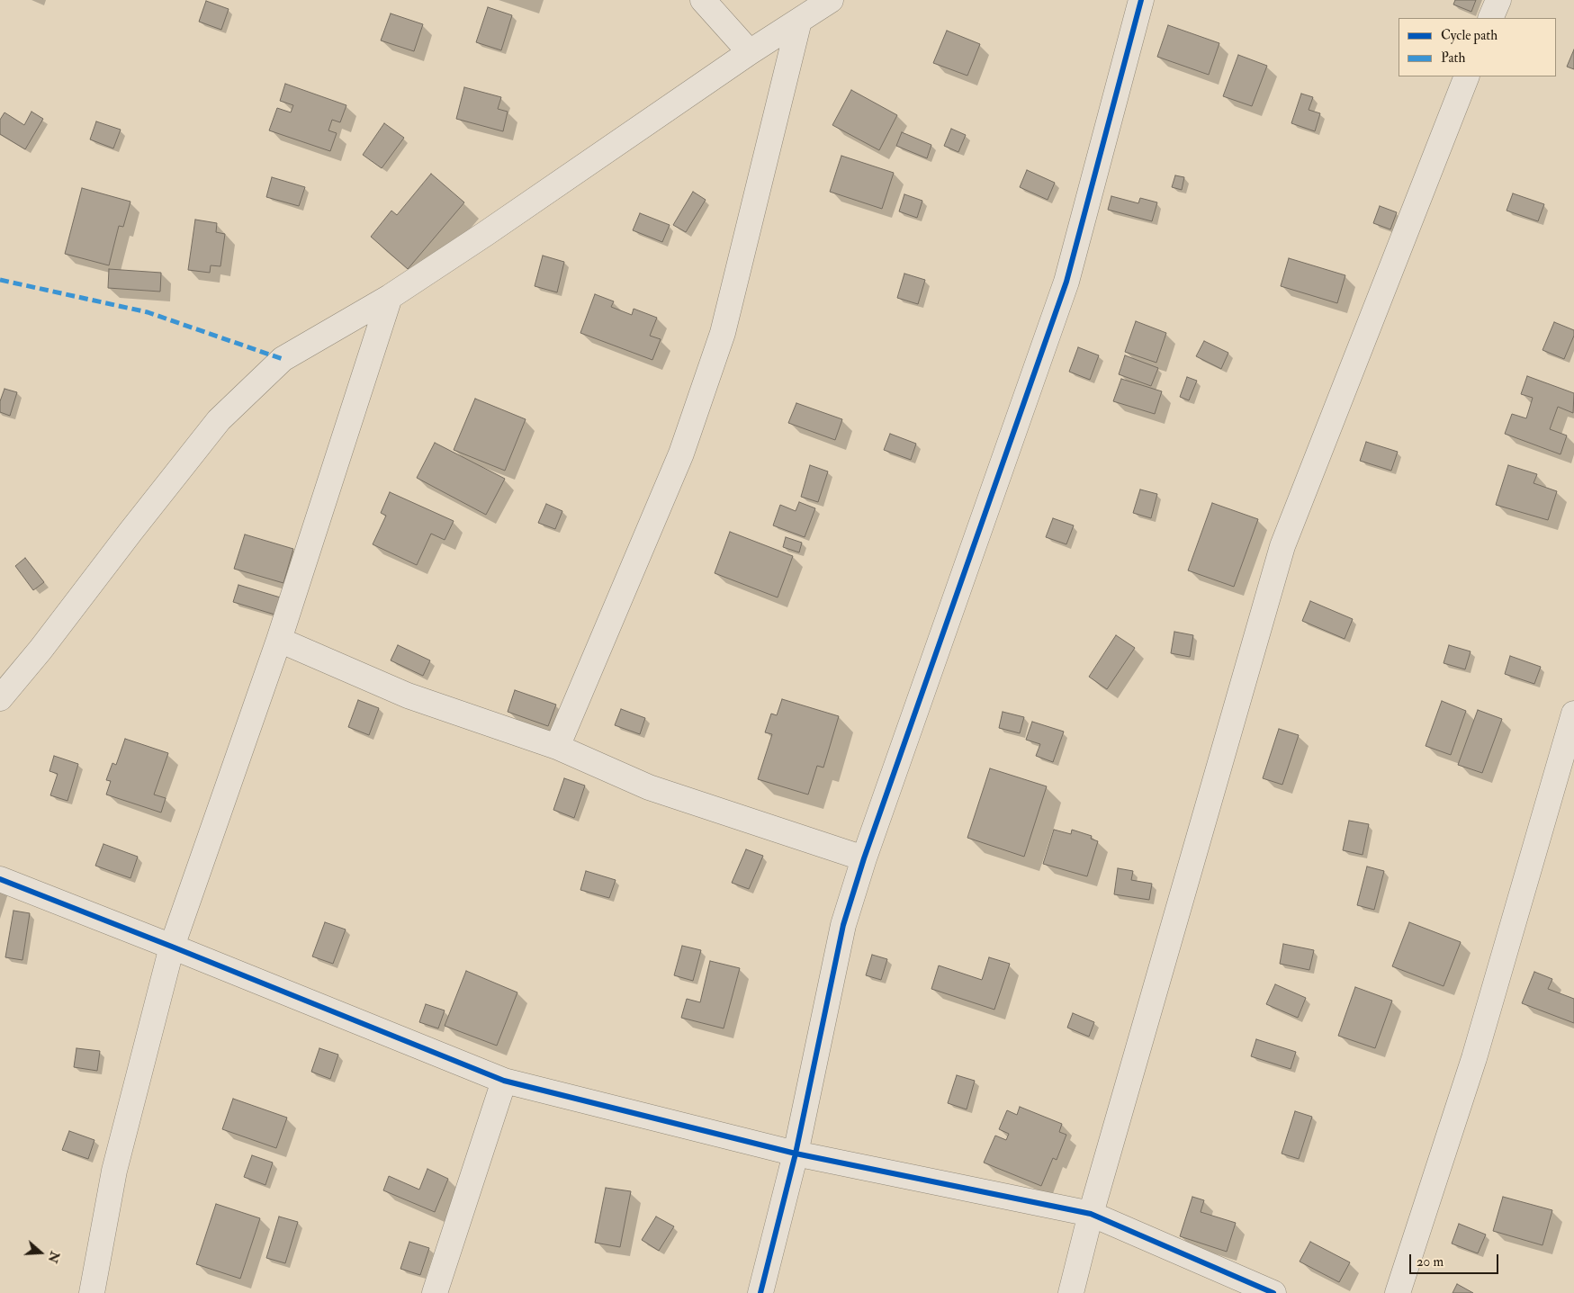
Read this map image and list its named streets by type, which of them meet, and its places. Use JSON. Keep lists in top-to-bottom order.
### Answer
{
  "legend": ["Cycle path", "Path"],
  "scale_bar": "20 m",
  "north": "right"
}
